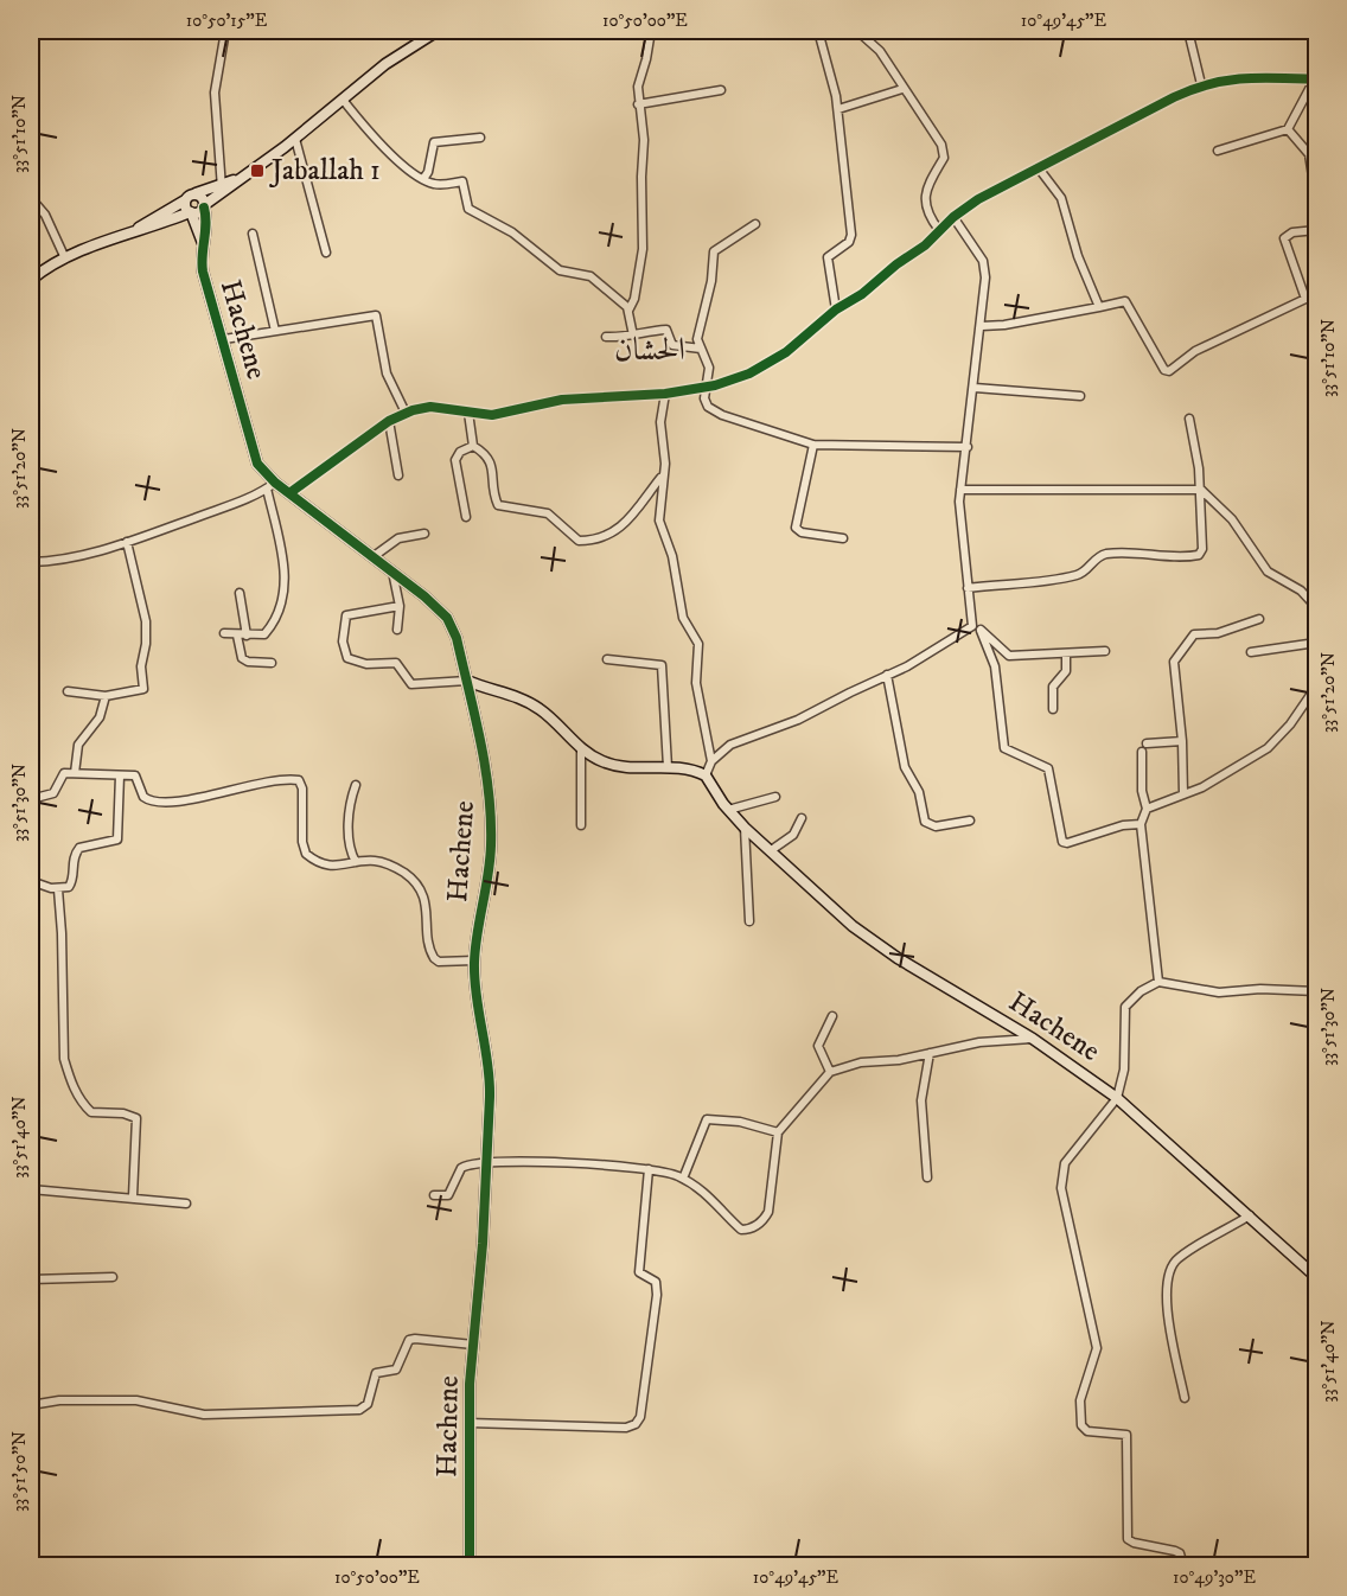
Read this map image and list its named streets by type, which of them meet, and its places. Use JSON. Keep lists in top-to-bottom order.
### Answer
{
  "streets": {
    "street": ["Hachene"]
  },
  "districts": ["الحشان"],
  "places": {
    "transit": ["Jaballah 1"]
  },
  "coordinates": [
    "10°50'15\"E",
    "10°50'00\"E",
    "10°49'45\"E",
    "33°51'10\"N",
    "33°51'20\"N",
    "33°51'30\"N",
    "33°51'40\"N",
    "33°51'50\"N",
    "10°49'30\"E"
  ]
}
